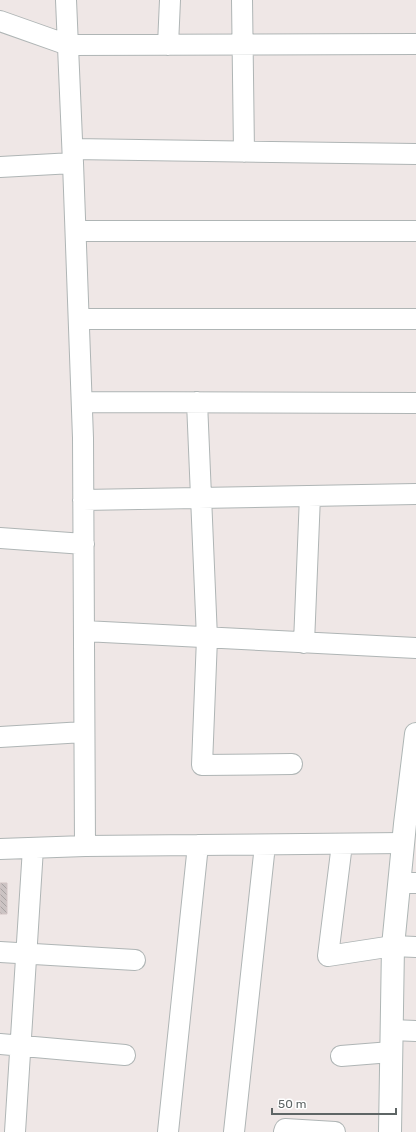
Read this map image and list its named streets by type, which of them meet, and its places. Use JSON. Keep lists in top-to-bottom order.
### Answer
{
  "scale_bar": "50 m"
}
